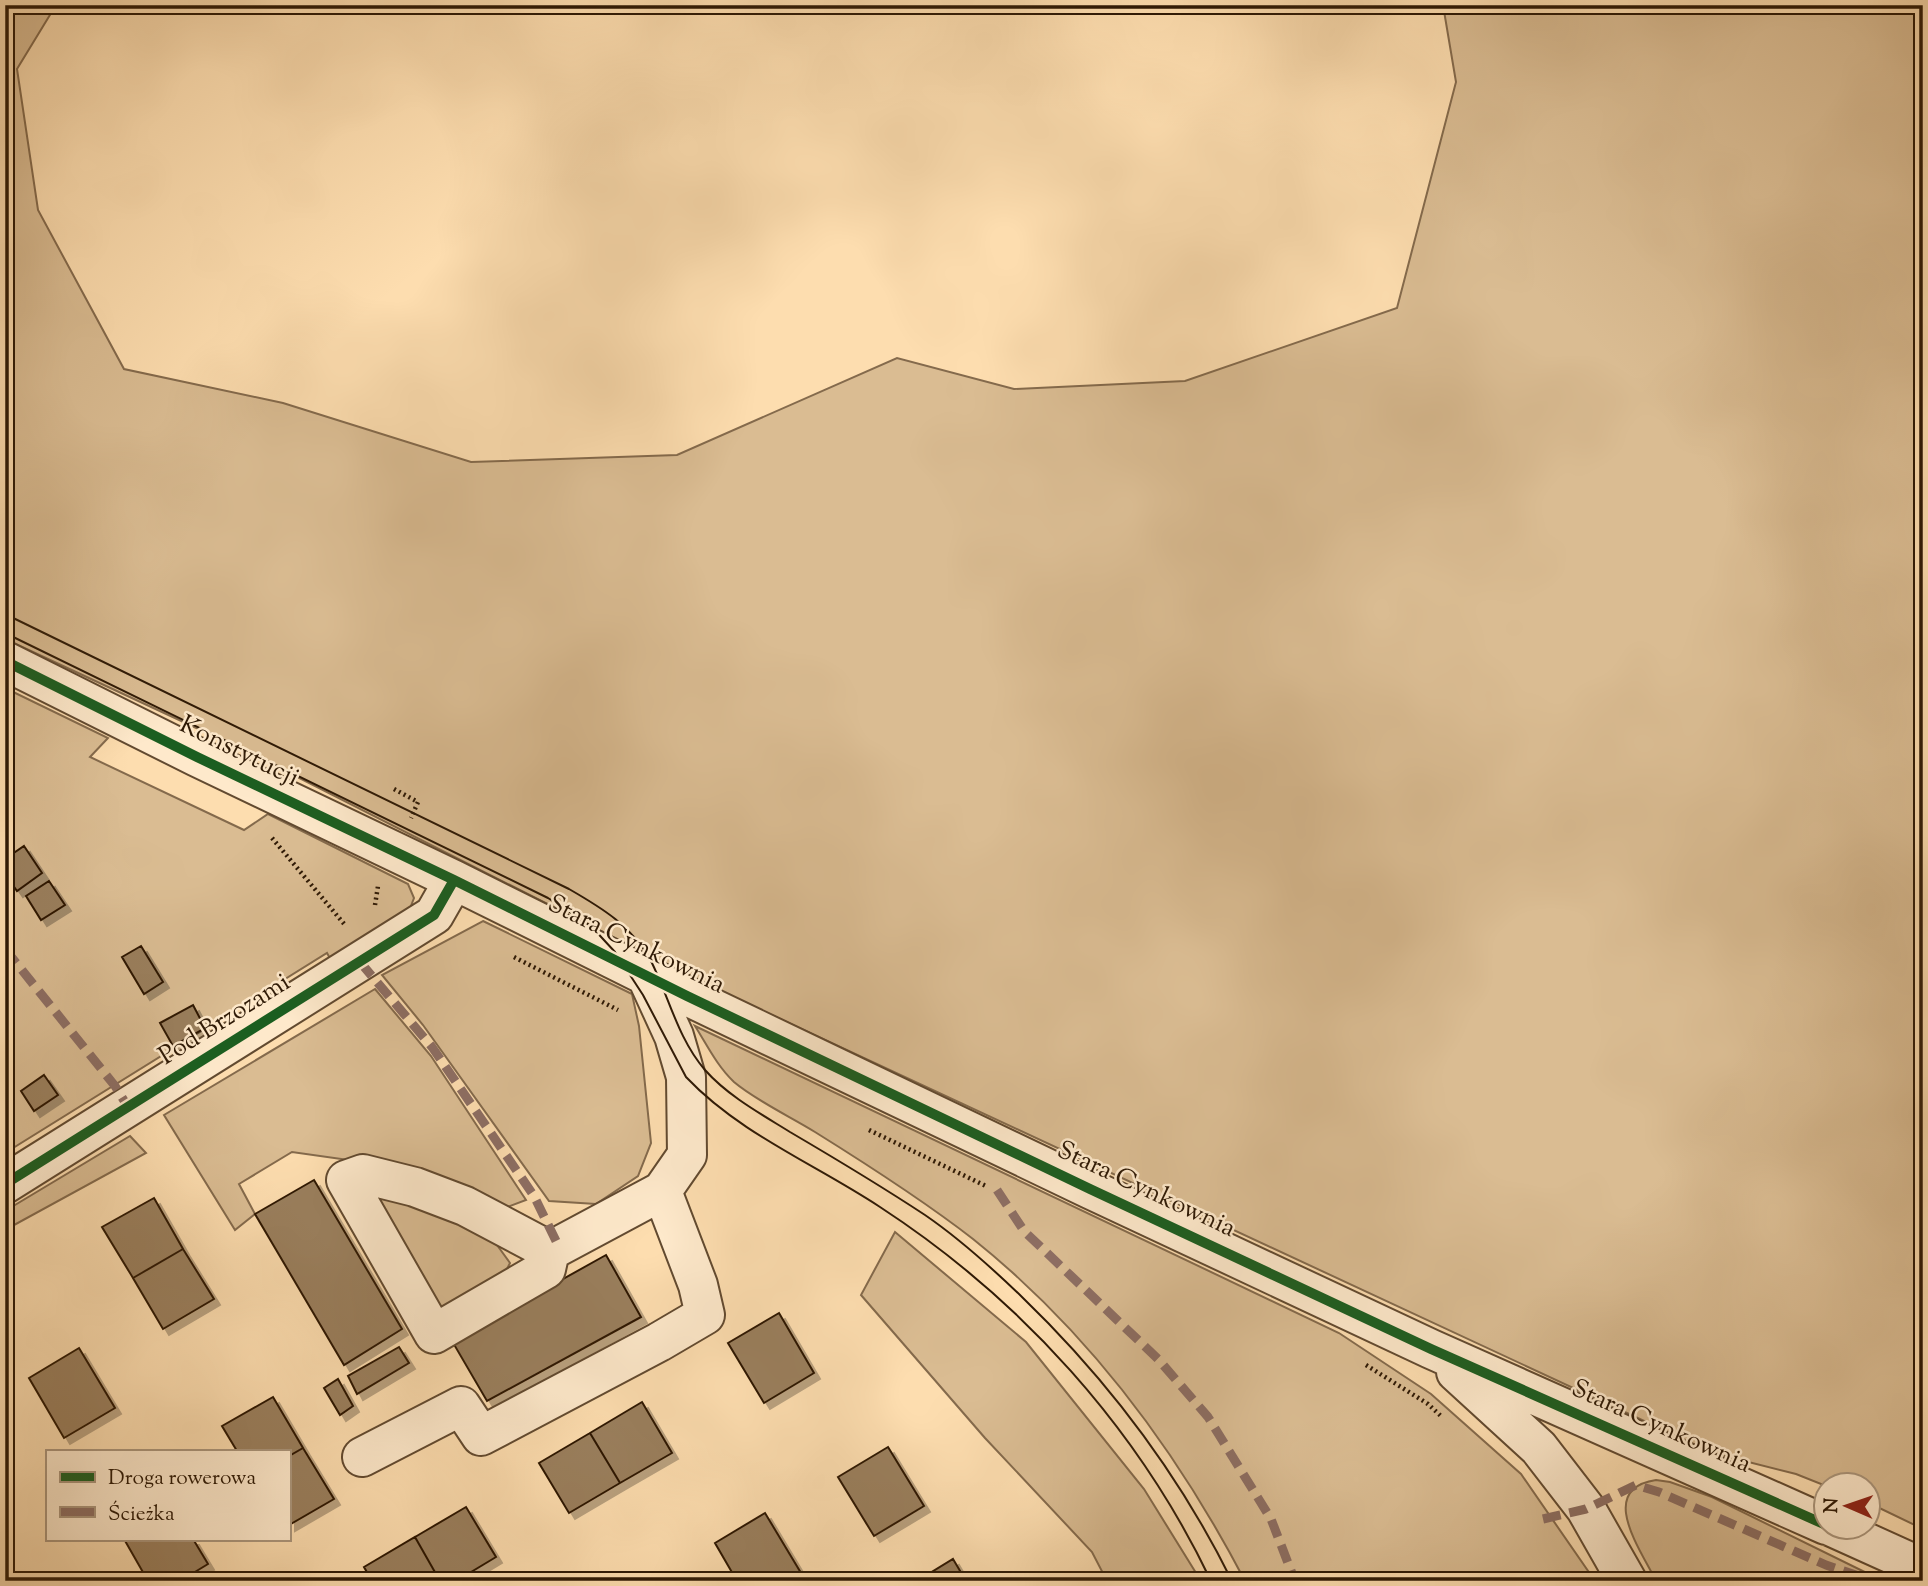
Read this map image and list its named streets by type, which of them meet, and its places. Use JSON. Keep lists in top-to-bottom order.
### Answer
{
  "streets": {
    "street": ["Konstytucji", "Stara Cynkownia", "Pod Brzozami"]
  },
  "crossings": [
    ["Konstytucji", "Stara Cynkownia"],
    ["Konstytucji", "Pod Brzozami"],
    ["Stara Cynkownia", "Pod Brzozami"]
  ],
  "legend": ["Droga rowerowa", "Ścieżka"],
  "north": "left"
}
